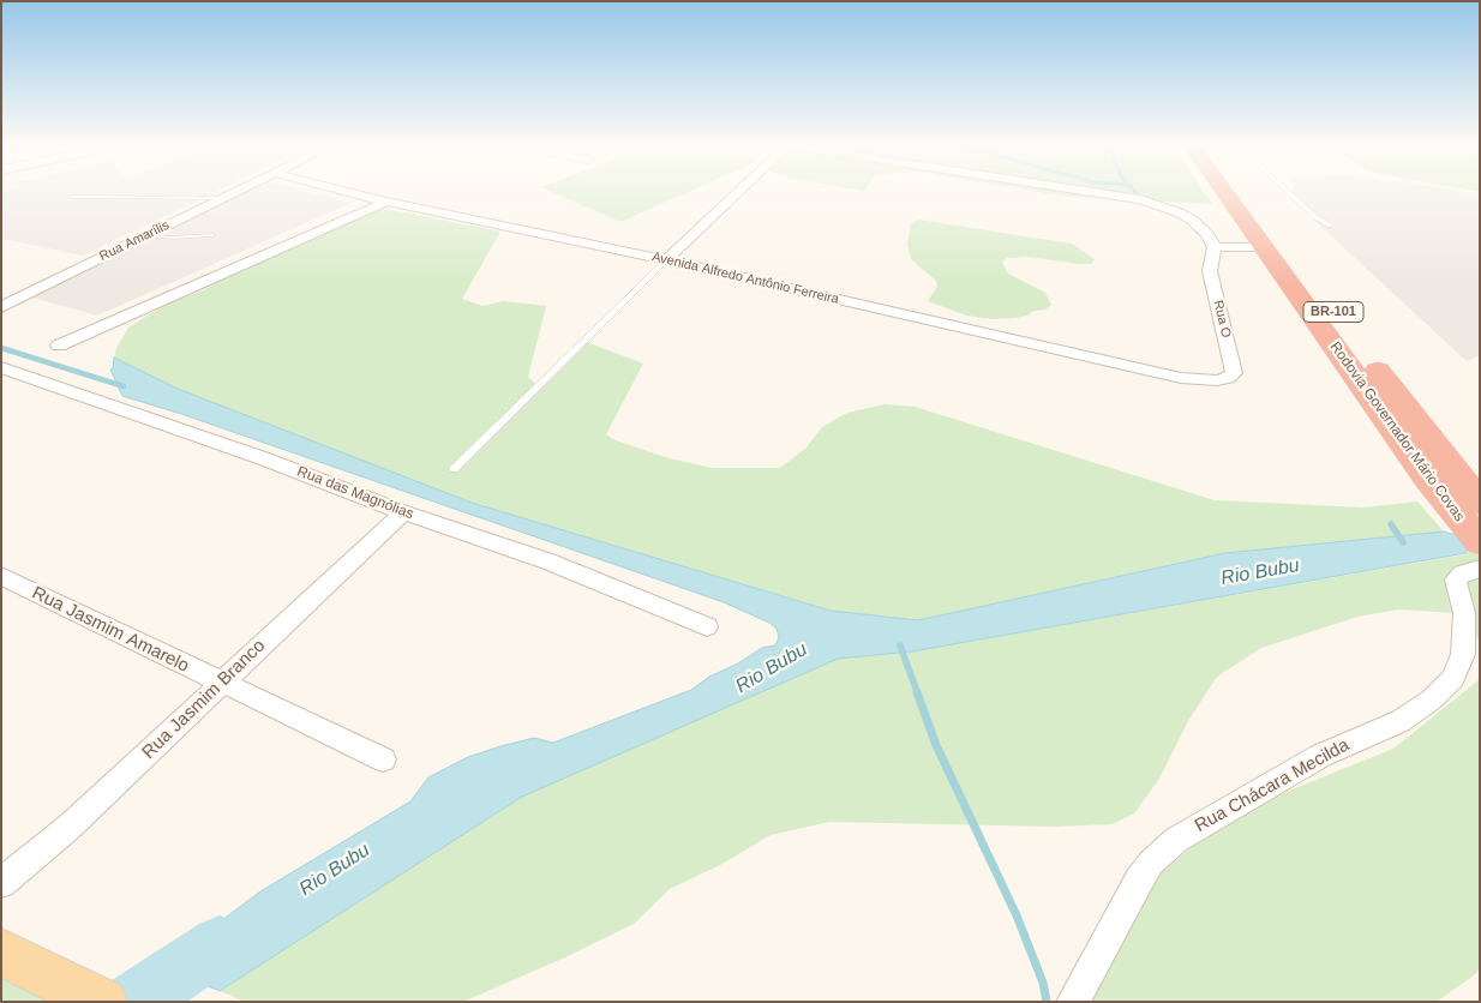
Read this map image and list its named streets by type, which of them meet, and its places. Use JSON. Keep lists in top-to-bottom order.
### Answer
{
  "streets": {
    "highway": ["BR-101", "Rodovia Governador Mário Covas"],
    "street": [
      "Rua Amarílis",
      "Avenida Alfredo Antônio Ferreira",
      "Rua O",
      "Rua das Magnólias",
      "Rua Jasmim Amarelo",
      "Rua Jasmim Branco",
      "Rua Chácara Mecilda"
    ]
  },
  "crossings": [
    ["Avenida Alfredo Antônio Ferreira", "Rua O"],
    ["Rua das Magnólias", "Rua Jasmim Branco"],
    ["Rua Jasmim Amarelo", "Rua Jasmim Branco"]
  ],
  "water": ["Rio Bubu"]
}
